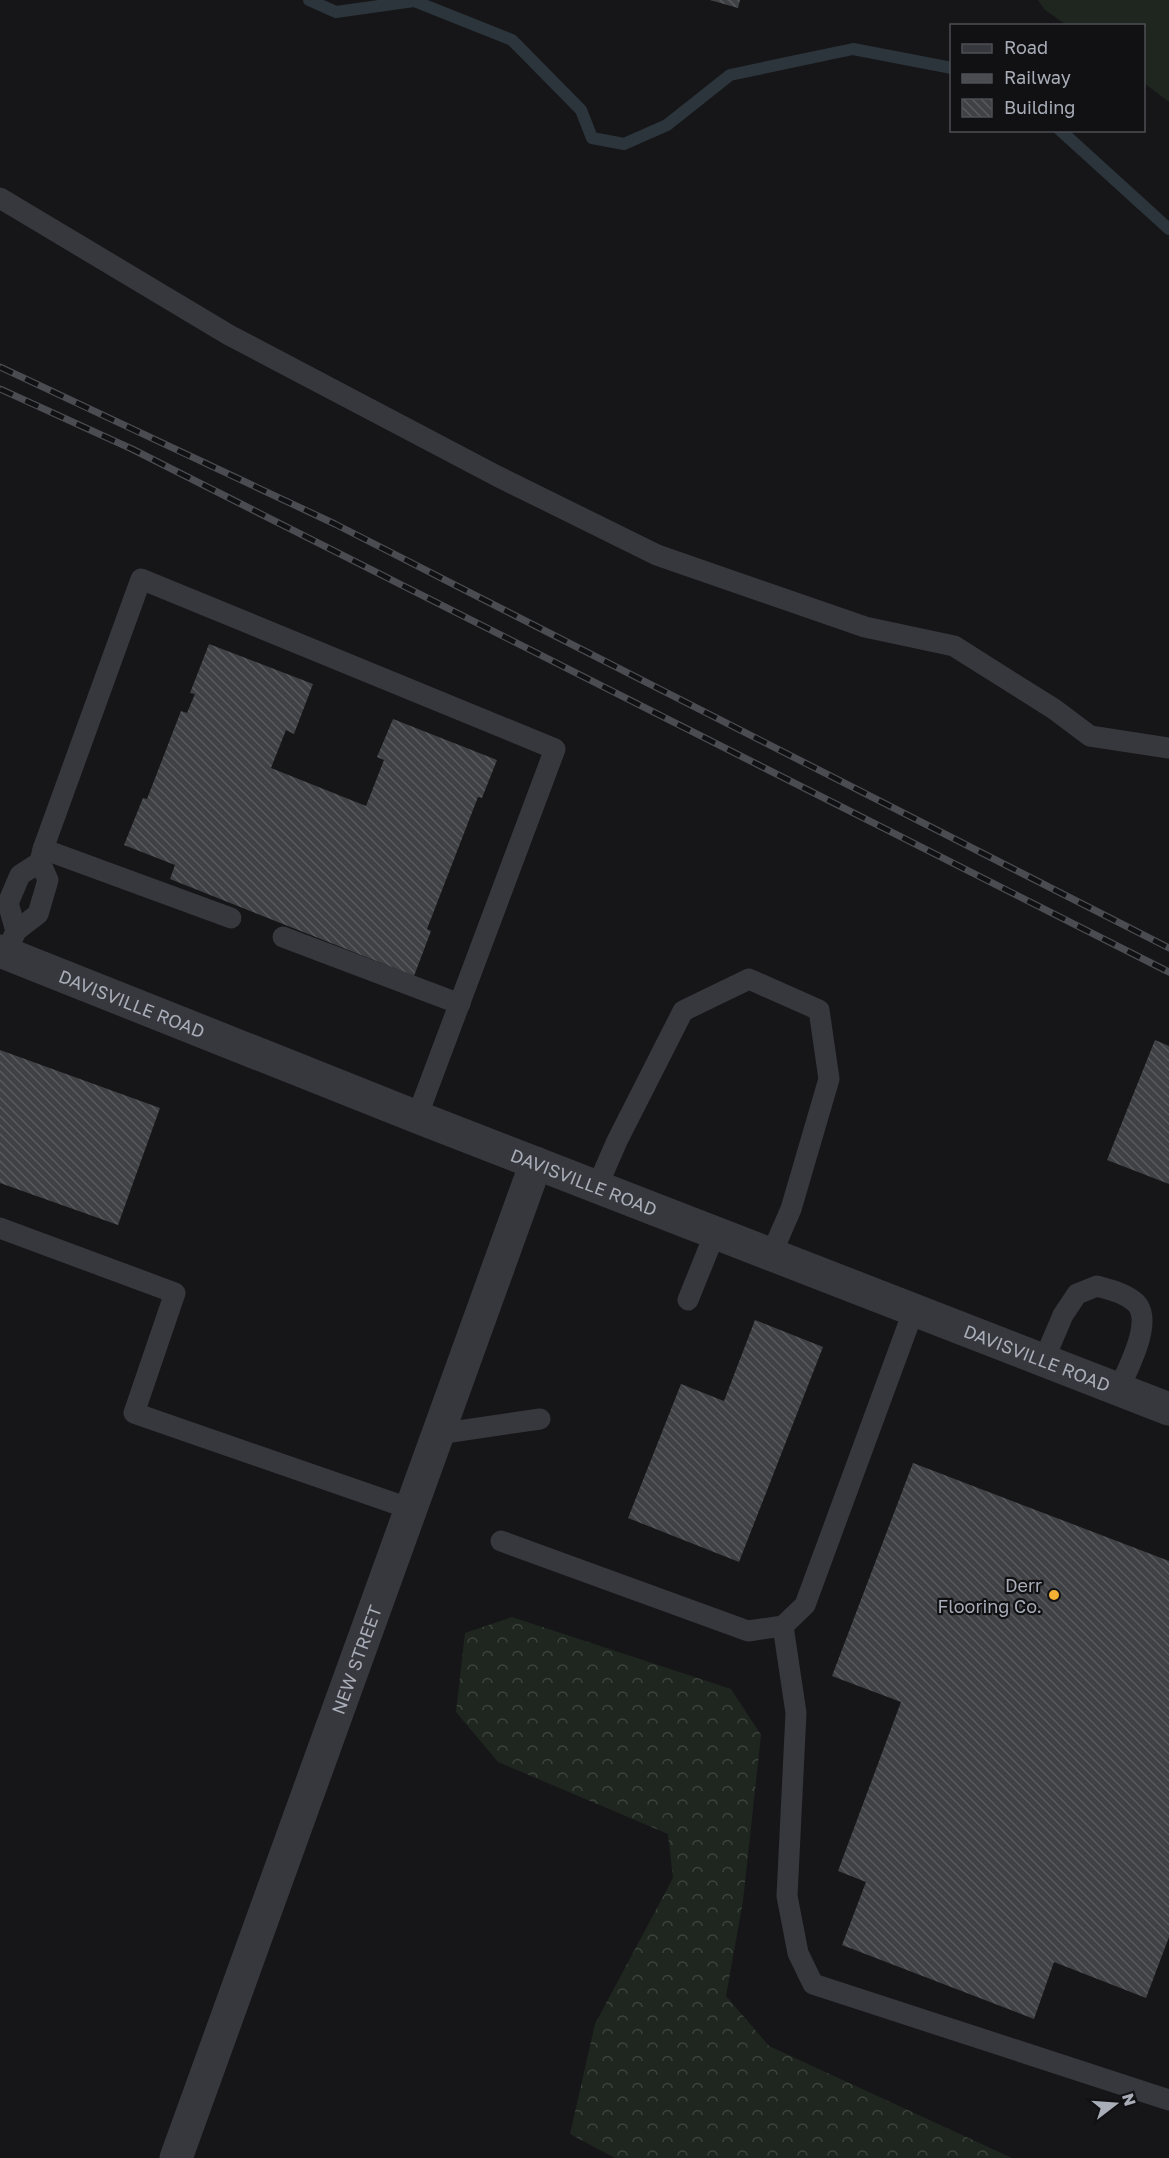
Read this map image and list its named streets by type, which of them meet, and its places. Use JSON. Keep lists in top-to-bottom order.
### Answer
{
  "streets": {
    "street": ["DAVISVILLE ROAD", "NEW STREET"]
  },
  "crossings": [
    ["DAVISVILLE ROAD", "NEW STREET"]
  ],
  "places": ["Derr Flooring Co."],
  "legend": ["Road", "Railway", "Building"],
  "north": "right"
}
